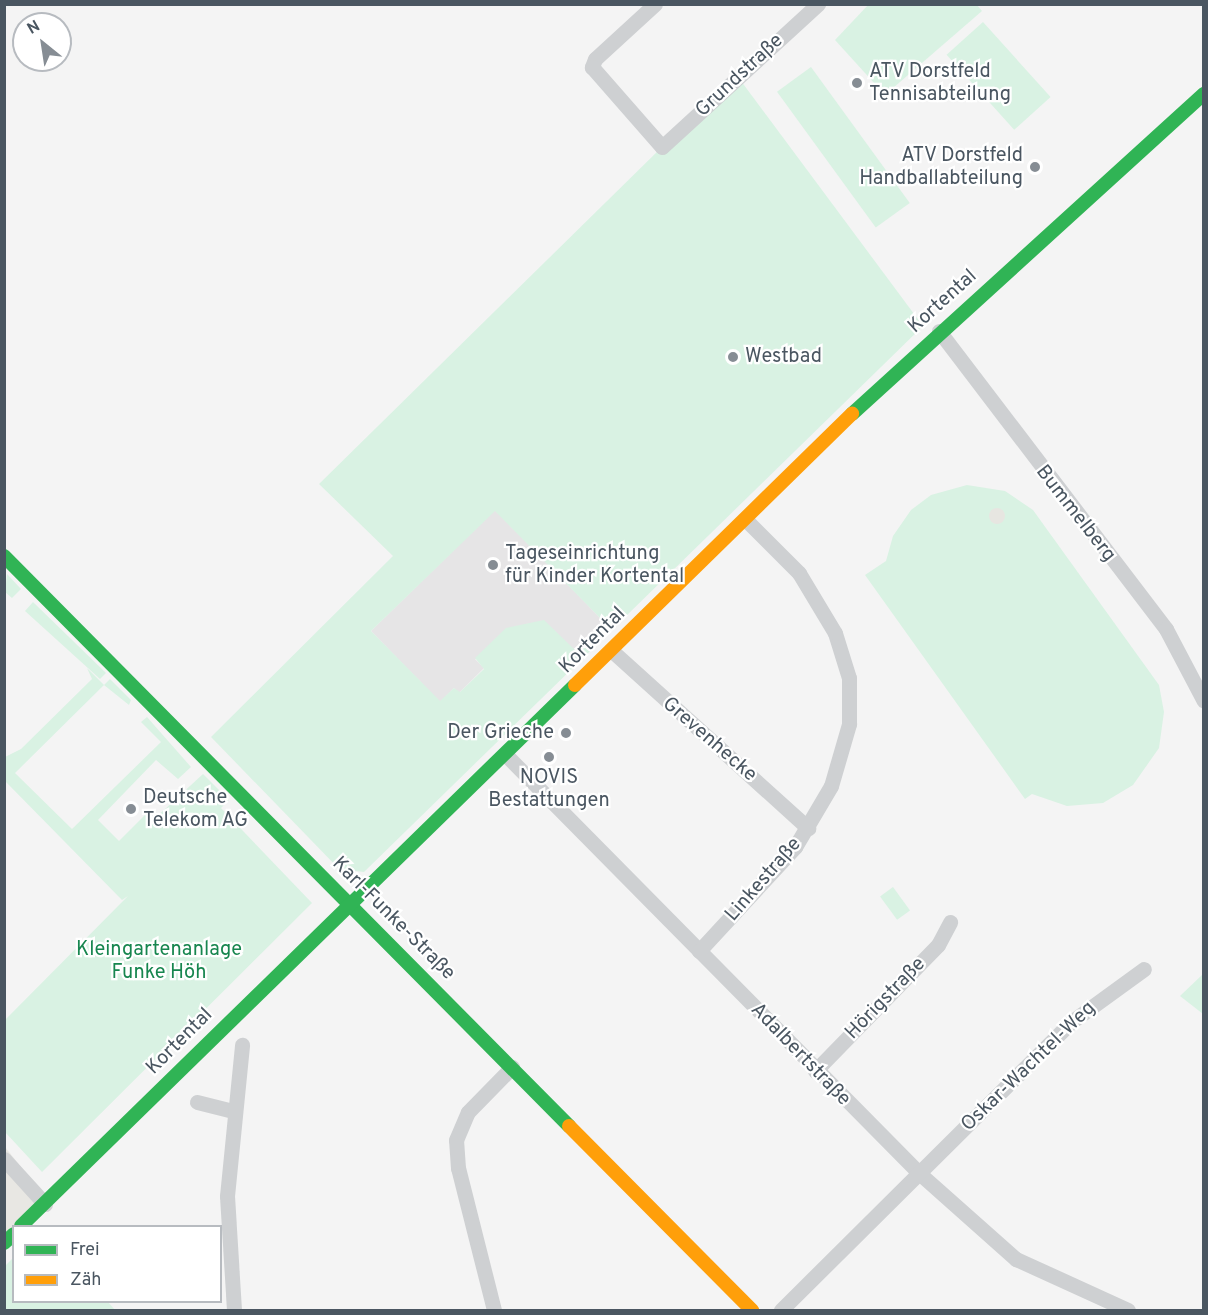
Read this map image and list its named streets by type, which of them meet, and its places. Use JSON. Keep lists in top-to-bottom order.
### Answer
{
  "streets": {
    "street": [
      "Grundstraße",
      "Kortental",
      "Bummelberg",
      "Grevenhecke",
      "Linkestraße",
      "Karl-Funke-Straße",
      "Hörigstraße",
      "Adalbertstraße",
      "Oskar-Wachtel-Weg"
    ]
  },
  "crossings": [
    ["Kortental", "Bummelberg"],
    ["Kortental", "Grevenhecke"],
    ["Kortental", "Linkestraße"],
    ["Kortental", "Karl-Funke-Straße"],
    ["Kortental", "Adalbertstraße"],
    ["Grevenhecke", "Linkestraße"],
    ["Linkestraße", "Adalbertstraße"],
    ["Hörigstraße", "Adalbertstraße"],
    ["Adalbertstraße", "Oskar-Wachtel-Weg"]
  ],
  "parks": ["Kleingartenanlage Funke Höh"],
  "places": [
    "ATV Dorstfeld Tennisabteilung",
    "ATV Dorstfeld Handballabteilung",
    "Westbad",
    "Tageseinrichtung für Kinder Kortental",
    "Der Grieche",
    "NOVIS Bestattungen",
    "Deutsche Telekom AG"
  ],
  "legend": ["Frei", "Zäh"],
  "north": "top left"
}
